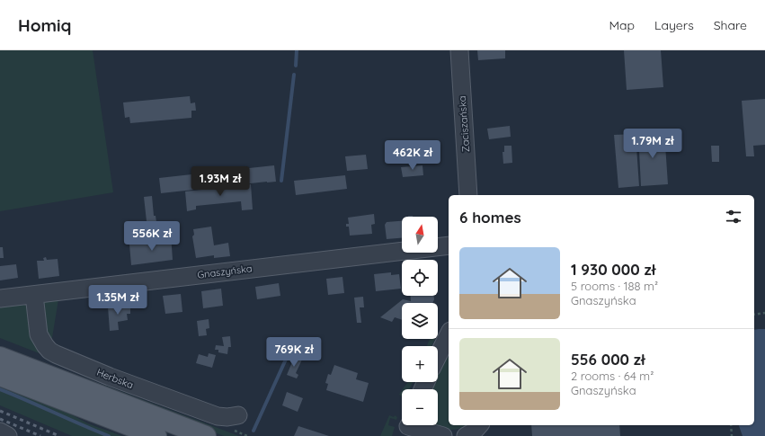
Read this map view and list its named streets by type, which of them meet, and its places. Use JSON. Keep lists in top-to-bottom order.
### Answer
{
  "streets": {
    "street": ["Zaciszańska", "Gnaszyńska", "Herbska"]
  },
  "crossings": [
    ["Gnaszyńska", "Herbska"]
  ],
  "north": "top",
  "page": {
    "header": "Homiq",
    "nav": ["Map", "Layers", "Share"],
    "price": [
      "1.79M zł",
      "462K zł",
      "1.93M zł",
      "556K zł",
      "1.35M zł",
      "769K zł"
    ],
    "heading": "6 homes",
    "map_buttons": ["+", "−"],
    "list": [
      {
        "name": "1 930 000 zł",
        "note": "5 rooms · 188 m² · Gnaszyńska"
      },
      {
        "name": "556 000 zł",
        "note": "2 rooms · 64 m² · Gnaszyńska"
      }
    ]
  }
}
